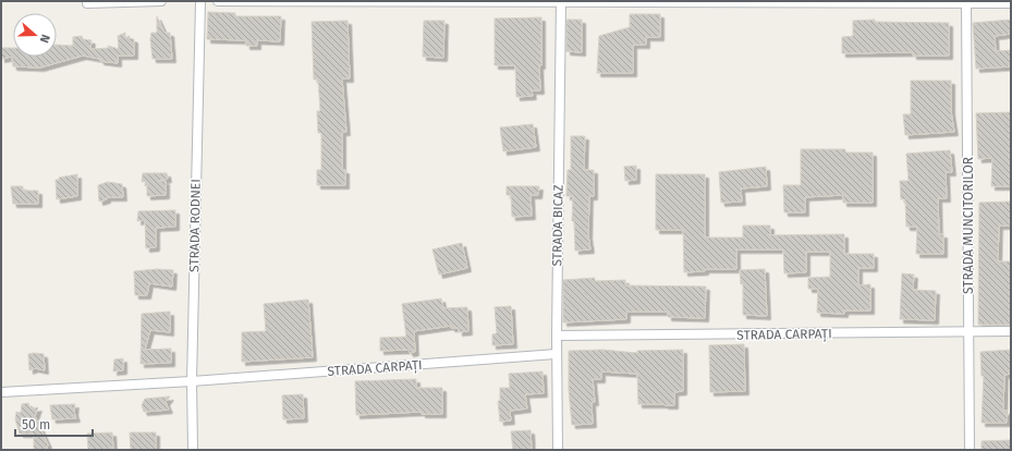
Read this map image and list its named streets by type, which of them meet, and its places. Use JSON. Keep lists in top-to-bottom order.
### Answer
{
  "streets": {
    "street": [
      "STRADA RODNEI",
      "STRADA BICAZ",
      "STRADA MUNCITORILOR",
      "STRADA CARPAȚI"
    ]
  },
  "crossings": [
    ["STRADA RODNEI", "STRADA CARPAȚI"],
    ["STRADA BICAZ", "STRADA CARPAȚI"],
    ["STRADA MUNCITORILOR", "STRADA CARPAȚI"]
  ],
  "scale_bar": "50 m",
  "north": "right"
}
